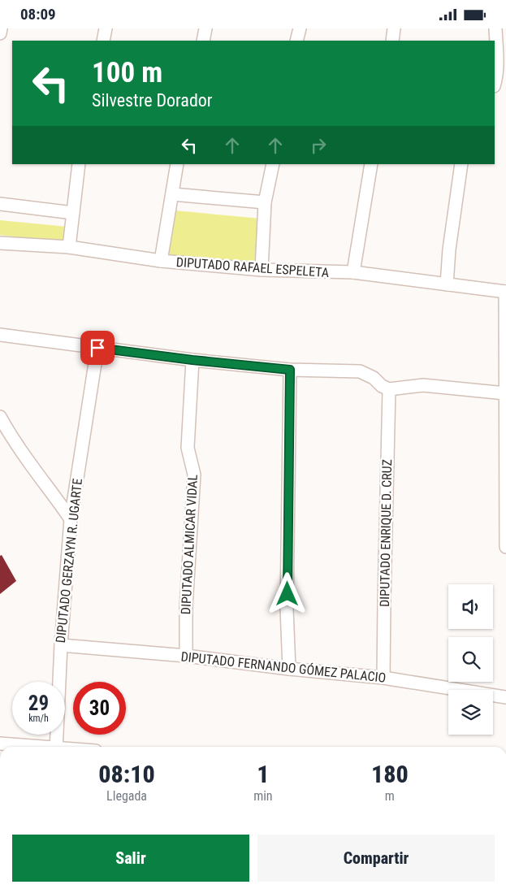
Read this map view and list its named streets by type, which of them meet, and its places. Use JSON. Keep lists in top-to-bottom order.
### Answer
{
  "streets": {
    "street": [
      "DIPUTADO RAFAEL ESPELETA",
      "DIPUTADO ENRIQUE D. CRUZ",
      "DIPUTADO ALMICAR VIDAL",
      "DIPUTADO GERZAYN R. UGARTE",
      "DIPUTADO FERNANDO GÓMEZ PALACIO"
    ]
  },
  "crossings": [
    ["DIPUTADO ENRIQUE D. CRUZ", "DIPUTADO FERNANDO GÓMEZ PALACIO"],
    ["DIPUTADO ALMICAR VIDAL", "DIPUTADO FERNANDO GÓMEZ PALACIO"],
    ["DIPUTADO GERZAYN R. UGARTE", "DIPUTADO FERNANDO GÓMEZ PALACIO"]
  ],
  "page": {
    "status": "08:09",
    "turn": ["100 m", "Silvestre Dorador"],
    "speed": "29 km/h",
    "limit": "30",
    "eta": [
      "08:10",
      "Llegada",
      "1",
      "min",
      "180",
      "m"
    ],
    "buttons": ["Salir", "Compartir"]
  }
}
